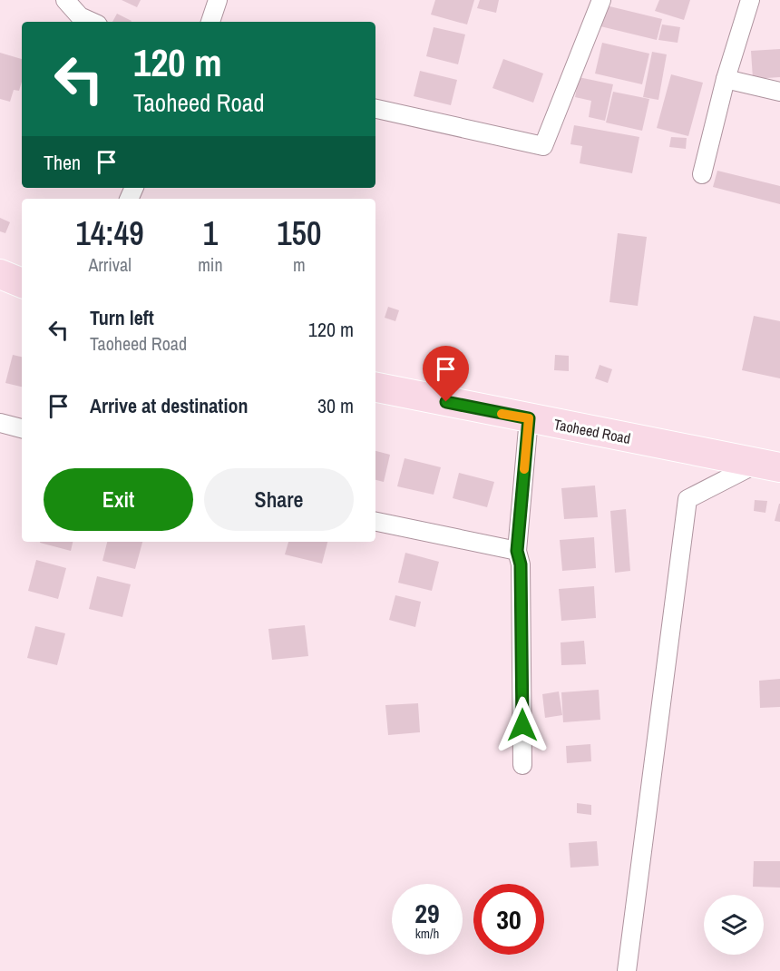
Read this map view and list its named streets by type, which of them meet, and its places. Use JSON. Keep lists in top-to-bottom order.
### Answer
{
  "streets": {
    "main road": ["Taoheed Road"]
  },
  "page": {
    "turn": ["120 m", "Taoheed Road"],
    "then": "Then",
    "eta": [
      "14:49",
      "Arrival",
      "1",
      "min",
      "150",
      "m"
    ],
    "list": [
      {
        "name": "Turn left",
        "note": "Taoheed Road",
        "value": "120 m"
      },
      {
        "name": "Arrive at destination",
        "value": "30 m"
      }
    ],
    "buttons": ["Exit", "Share"],
    "speed": "29 km/h",
    "limit": "30"
  }
}
